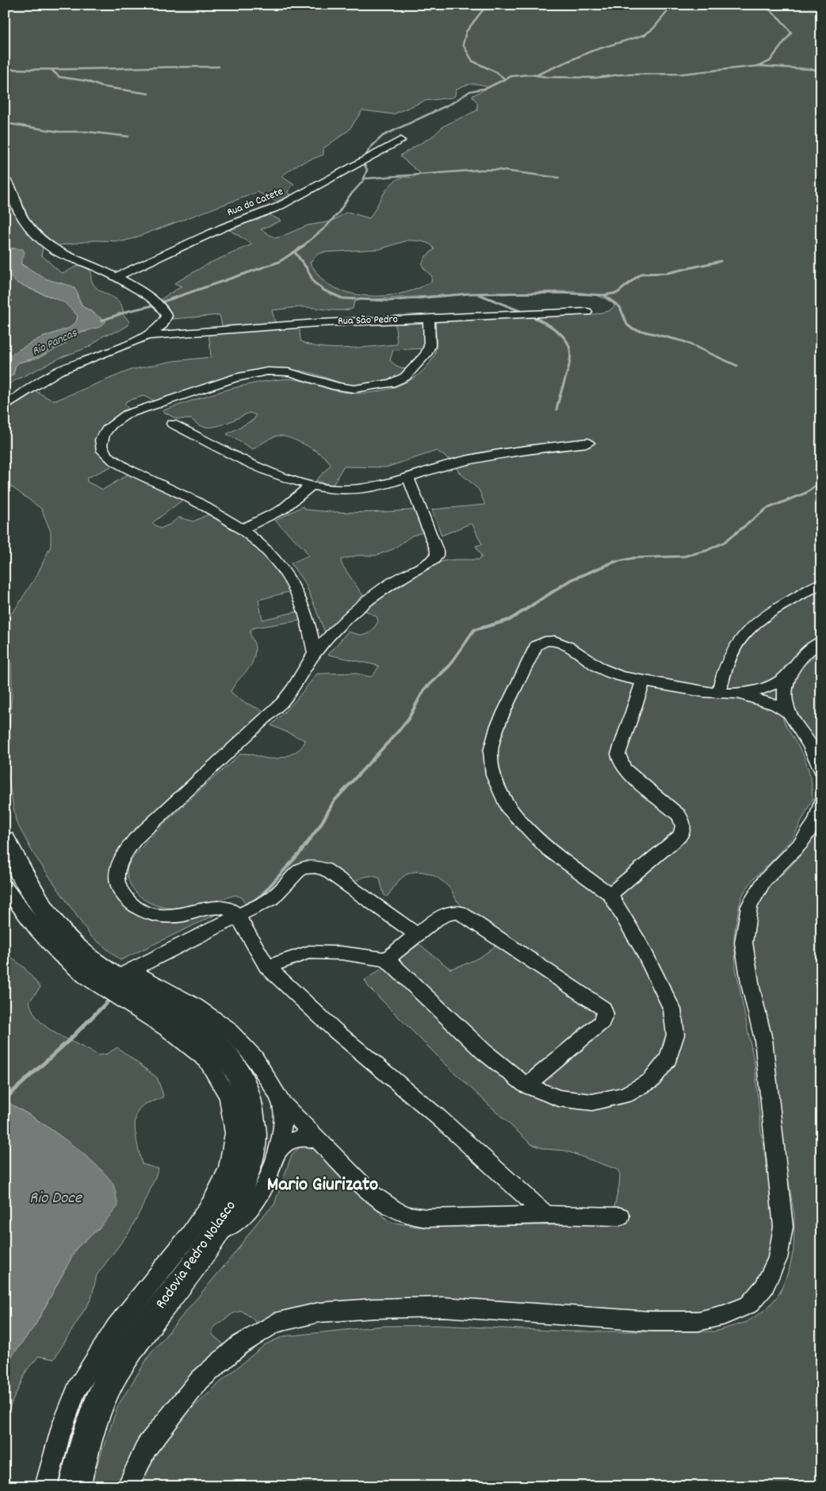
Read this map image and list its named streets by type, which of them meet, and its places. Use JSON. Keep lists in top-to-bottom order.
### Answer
{
  "streets": {
    "highway": ["Rodovia Pedro Nolasco"],
    "street": ["Rua do Catete", "Rua São Pedro"]
  },
  "districts": ["Mario Giurizato"],
  "water": ["Rio Pancas", "Rio Doce"]
}
